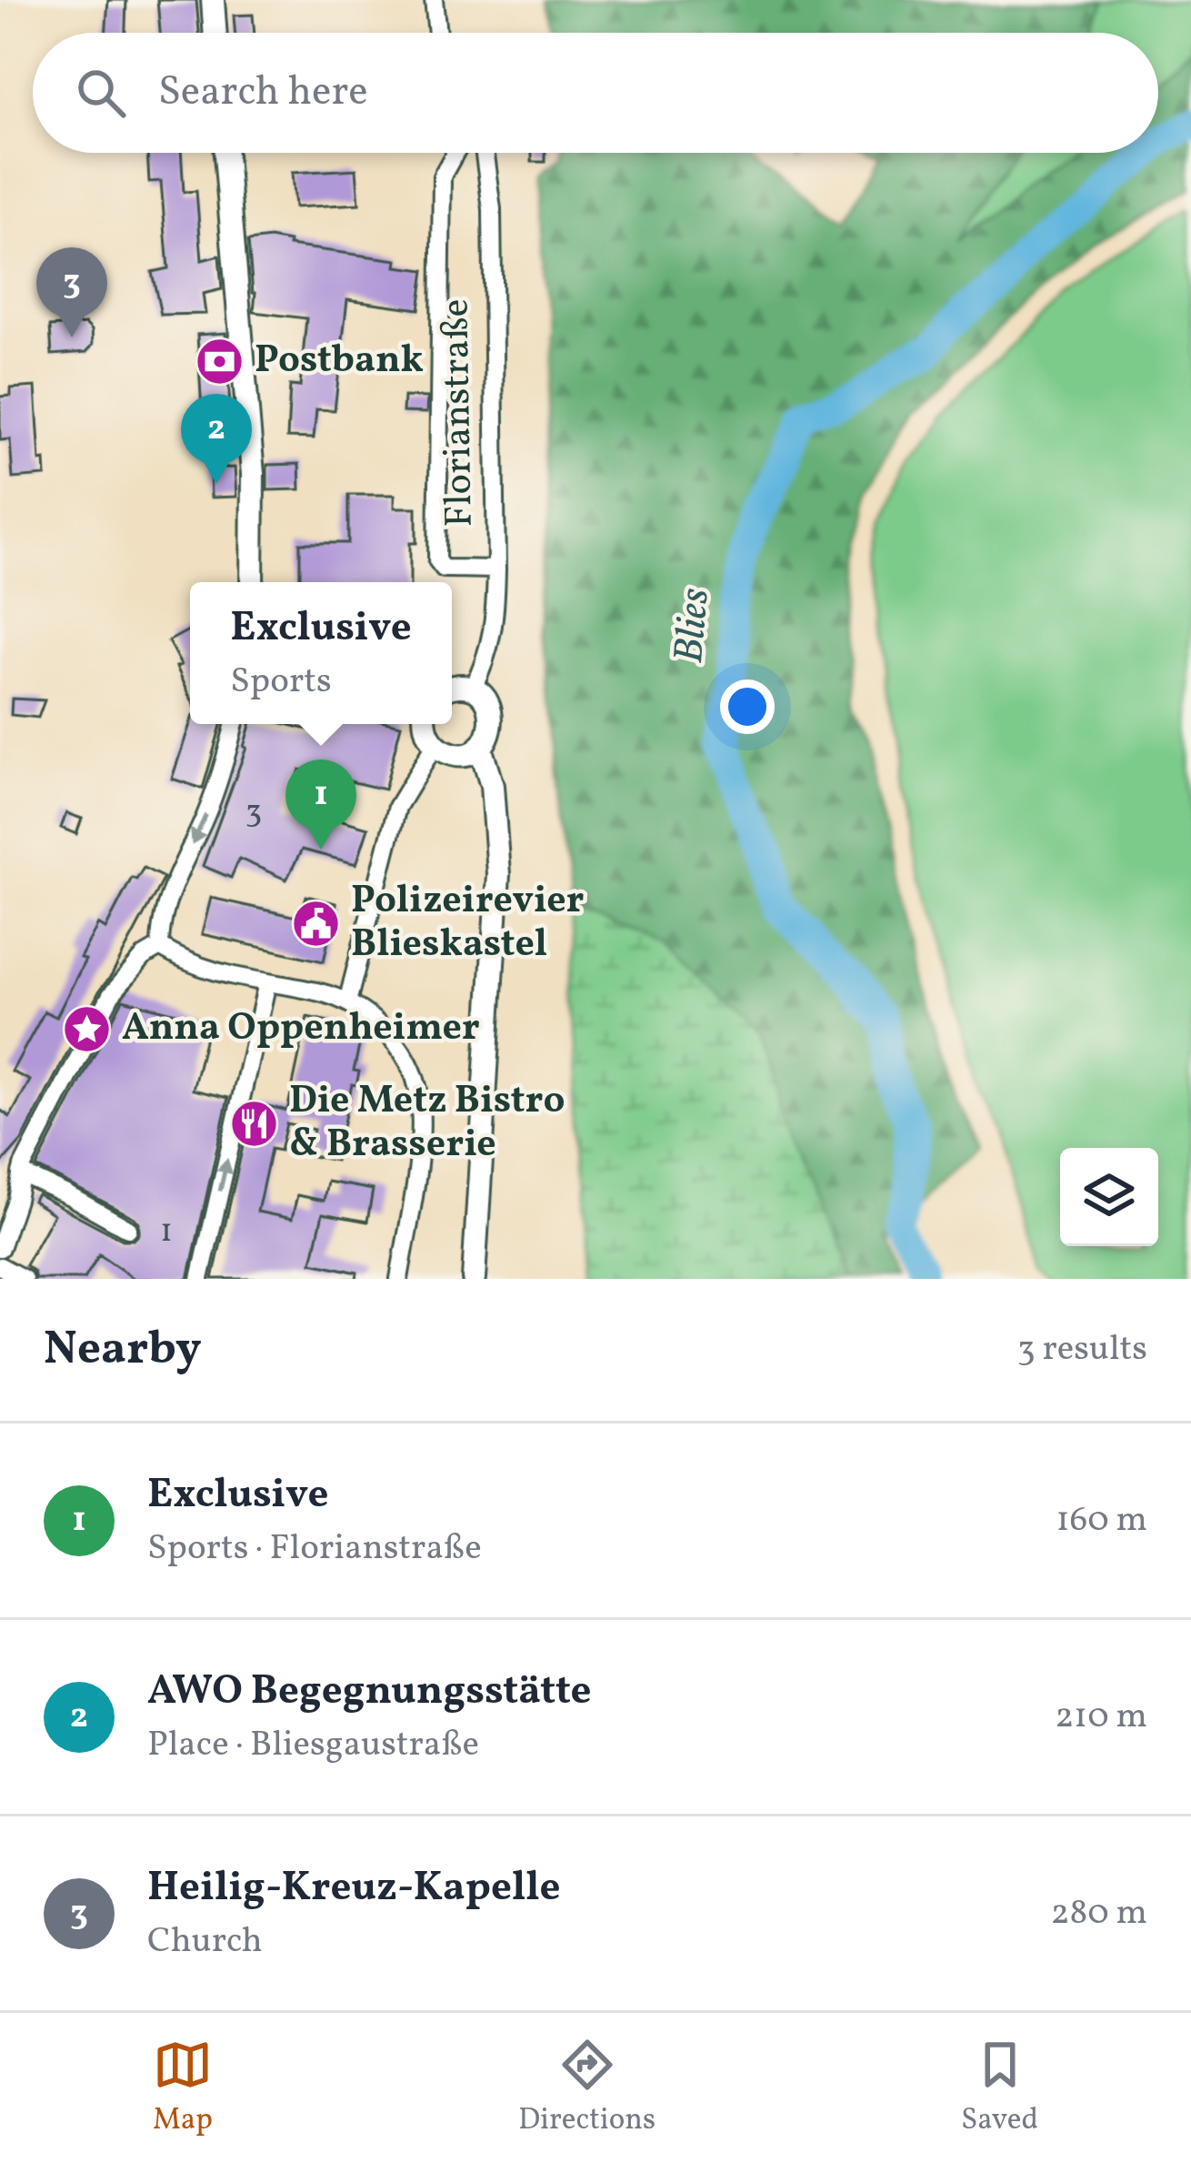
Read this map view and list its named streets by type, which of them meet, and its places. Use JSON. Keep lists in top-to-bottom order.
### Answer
{
  "streets": {
    "street": ["Florianstraße"]
  },
  "water": ["Blies"],
  "places": {
    "bank": ["Postbank"],
    "public building": ["Polizeirevier Blieskastel"],
    "place": ["Anna Oppenheimer"],
    "restaurant": ["Die Metz Bistro & Brasserie"]
  },
  "house_numbers": ["3", "1"],
  "page": {
    "search": "Search here",
    "pins": ["3", "2", "1"],
    "popup": ["Exclusive", "Sports"],
    "heading": ["Nearby", "3 results"],
    "list": [
      {
        "mark": "1",
        "name": "Exclusive",
        "note": "Sports · Florianstraße",
        "value": "160 m"
      },
      {
        "mark": "2",
        "name": "AWO Begegnungsstätte",
        "note": "Place · Bliesgaustraße",
        "value": "210 m"
      },
      {
        "mark": "3",
        "name": "Heilig-Kreuz-Kapelle",
        "note": "Church",
        "value": "280 m"
      }
    ],
    "nav": ["Map", "Directions", "Saved"]
  }
}
